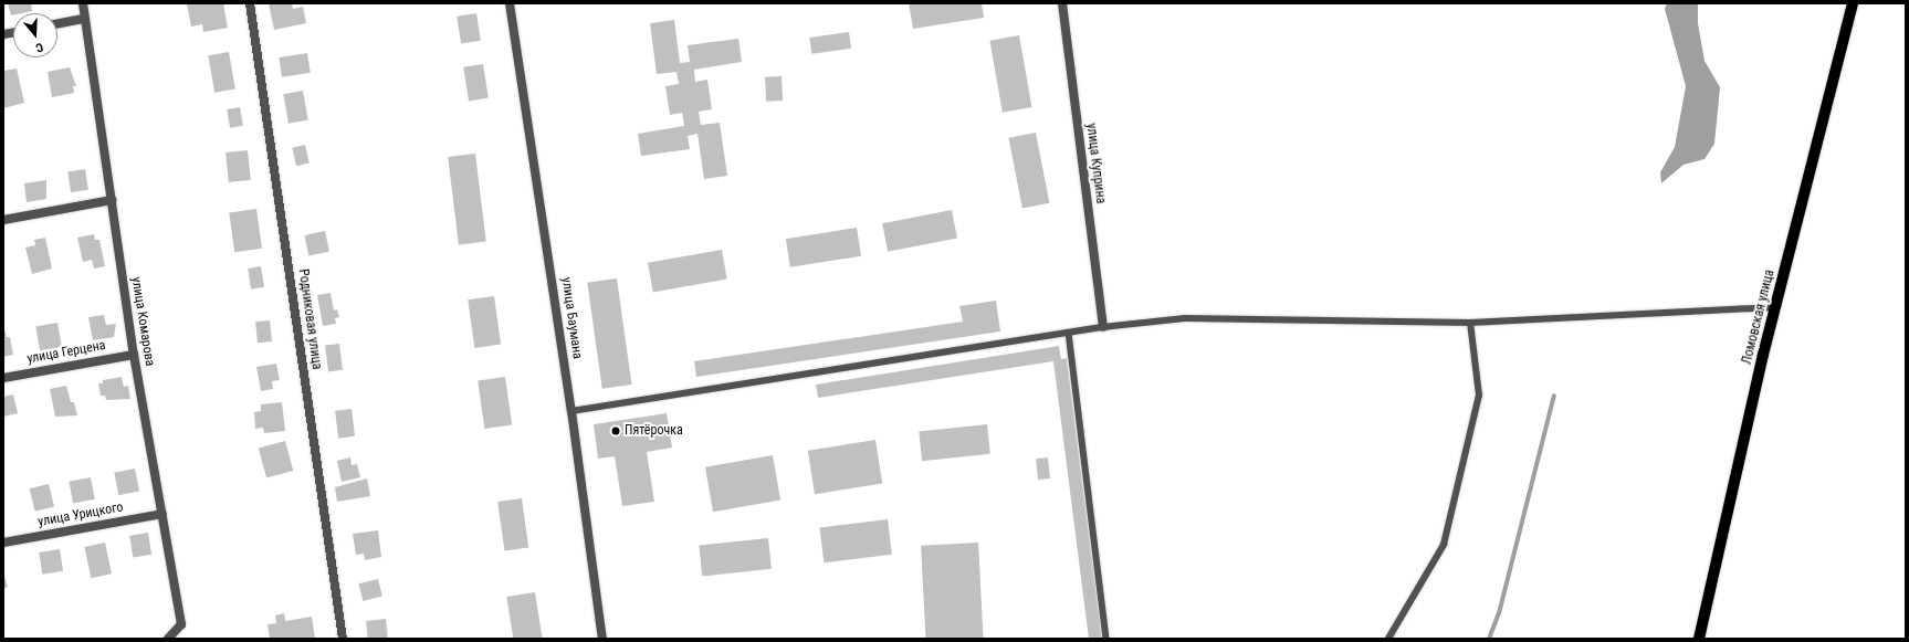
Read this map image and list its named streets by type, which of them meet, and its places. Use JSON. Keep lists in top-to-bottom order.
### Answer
{
  "streets": {
    "main road": ["Ломовская улица"],
    "street": [
      "улица Куприна",
      "улица Баумана",
      "Родниковая улица",
      "улица Комарова",
      "улица Герцена",
      "улица Урицкого"
    ]
  },
  "crossings": [
    ["улица Комарова", "улица Герцена"],
    ["улица Комарова", "улица Урицкого"]
  ],
  "places": ["Пятёрочка"],
  "north": "bottom"
}
